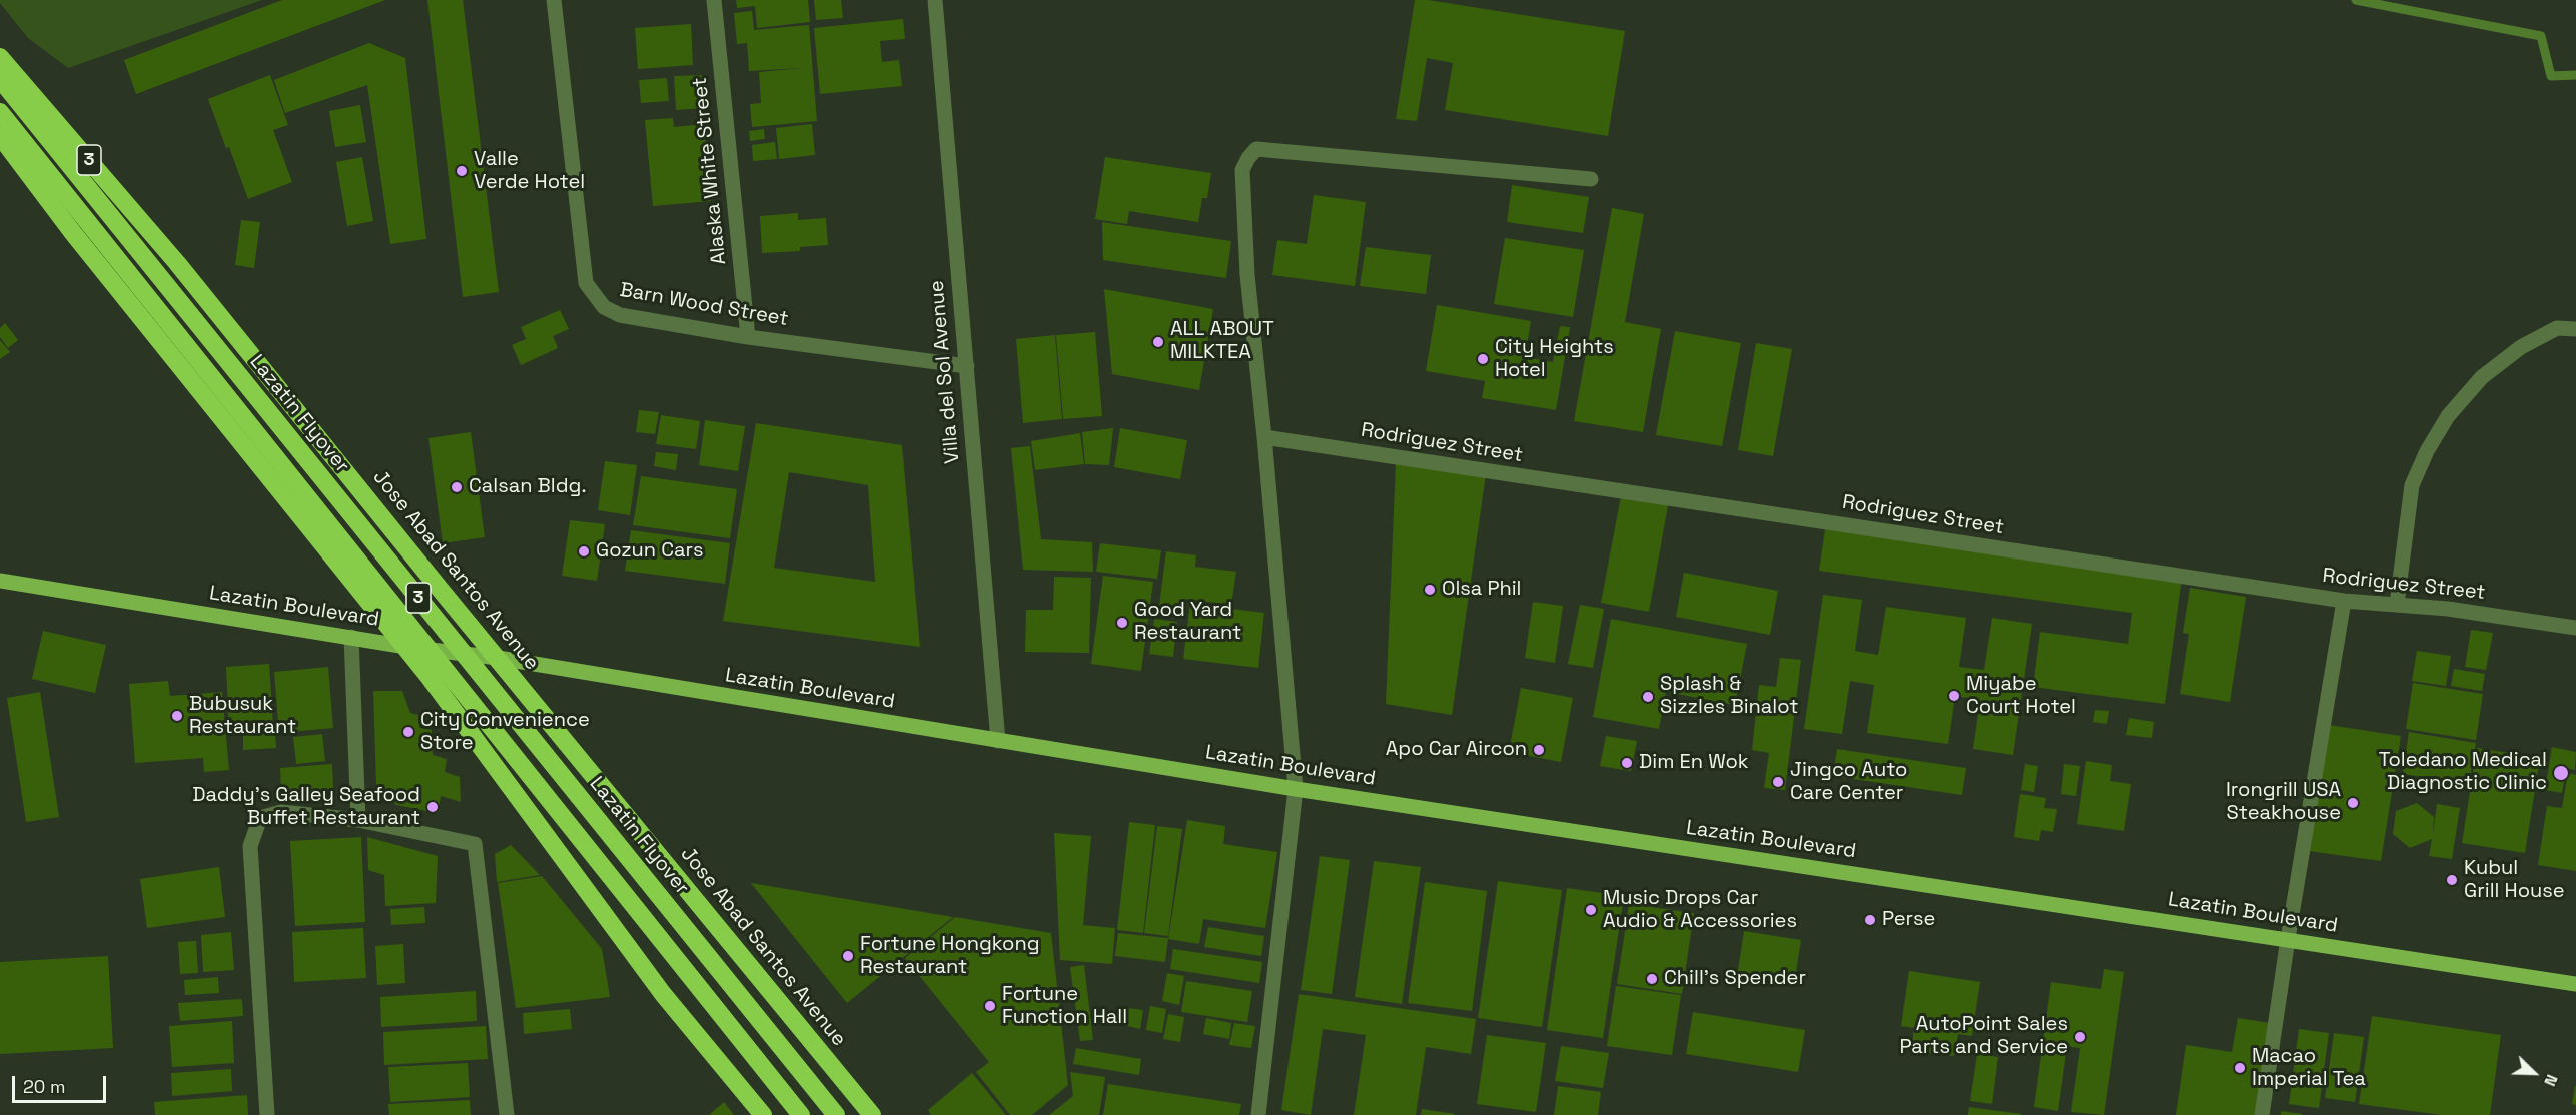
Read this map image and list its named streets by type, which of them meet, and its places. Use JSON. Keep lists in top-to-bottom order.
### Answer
{
  "streets": {
    "highway": ["3", "Lazatin Flyover", "Jose Abad Santos Avenue"],
    "main road": ["Lazatin Boulevard"],
    "street": [
      "Alaska White Street",
      "Barn Wood Street",
      "Villa del Sol Avenue",
      "Rodriguez Street"
    ]
  },
  "crossings": [
    ["3", "Lazatin Boulevard"],
    ["Alaska White Street", "Barn Wood Street"],
    ["Barn Wood Street", "Villa del Sol Avenue"],
    ["Villa del Sol Avenue", "Lazatin Boulevard"],
    ["Jose Abad Santos Avenue", "Lazatin Boulevard"]
  ],
  "places": [
    "Valle Verde Hotel",
    "ALL ABOUT MILKTEA",
    "City Heights Hotel",
    "Calsan Bldg.",
    "Gozun Cars",
    "Olsa Phil",
    "Good Yard Restaurant",
    "Miyabe Court Hotel",
    "Splash & Sizzles Binalot",
    "Bubusuk Restaurant",
    "City Convenience Store",
    "Apo Car Aircon",
    "Dim En Wok",
    "Toledano Medical Diagnostic Clinic",
    "Jingco Auto Care Center",
    "Irongrill USA Steakhouse",
    "Daddy's Galley Seafood Buffet Restaurant",
    "Kubul Grill House",
    "Music Drops Car Audio & Accessories",
    "Perse",
    "Fortune Hongkong Restaurant",
    "Chill's Spender",
    "Fortune Function Hall",
    "AutoPoint Sales Parts and Service",
    "Macao Imperial Tea"
  ],
  "scale_bar": "20 m",
  "north": "bottom right"
}
